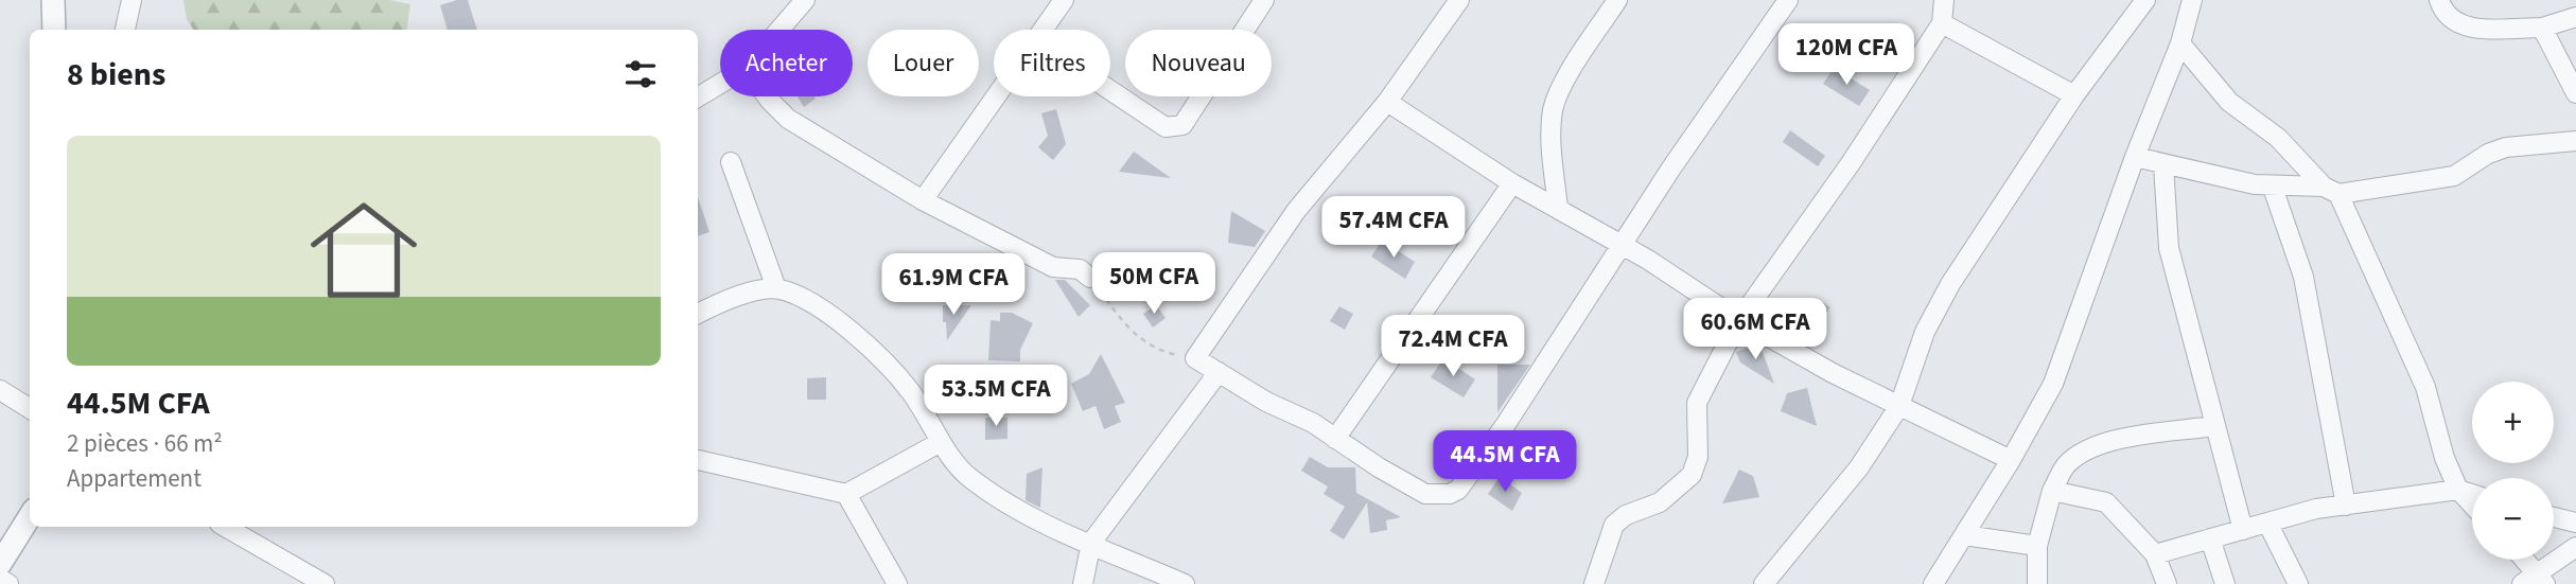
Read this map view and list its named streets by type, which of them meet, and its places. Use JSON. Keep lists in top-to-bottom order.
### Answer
{
  "page": {
    "price": [
      "120M CFA",
      "57.4M CFA",
      "50M CFA",
      "61.9M CFA",
      "60.6M CFA",
      "72.4M CFA",
      "53.5M CFA",
      "44.5M CFA"
    ],
    "chip": [
      "Acheter",
      "Louer",
      "Filtres",
      "Nouveau"
    ],
    "heading": "8 biens",
    "list": [
      {
        "name": "44.5M CFA",
        "note": "2 pièces · 66 m² · Appartement"
      }
    ],
    "map_buttons": ["+", "−"]
  }
}
